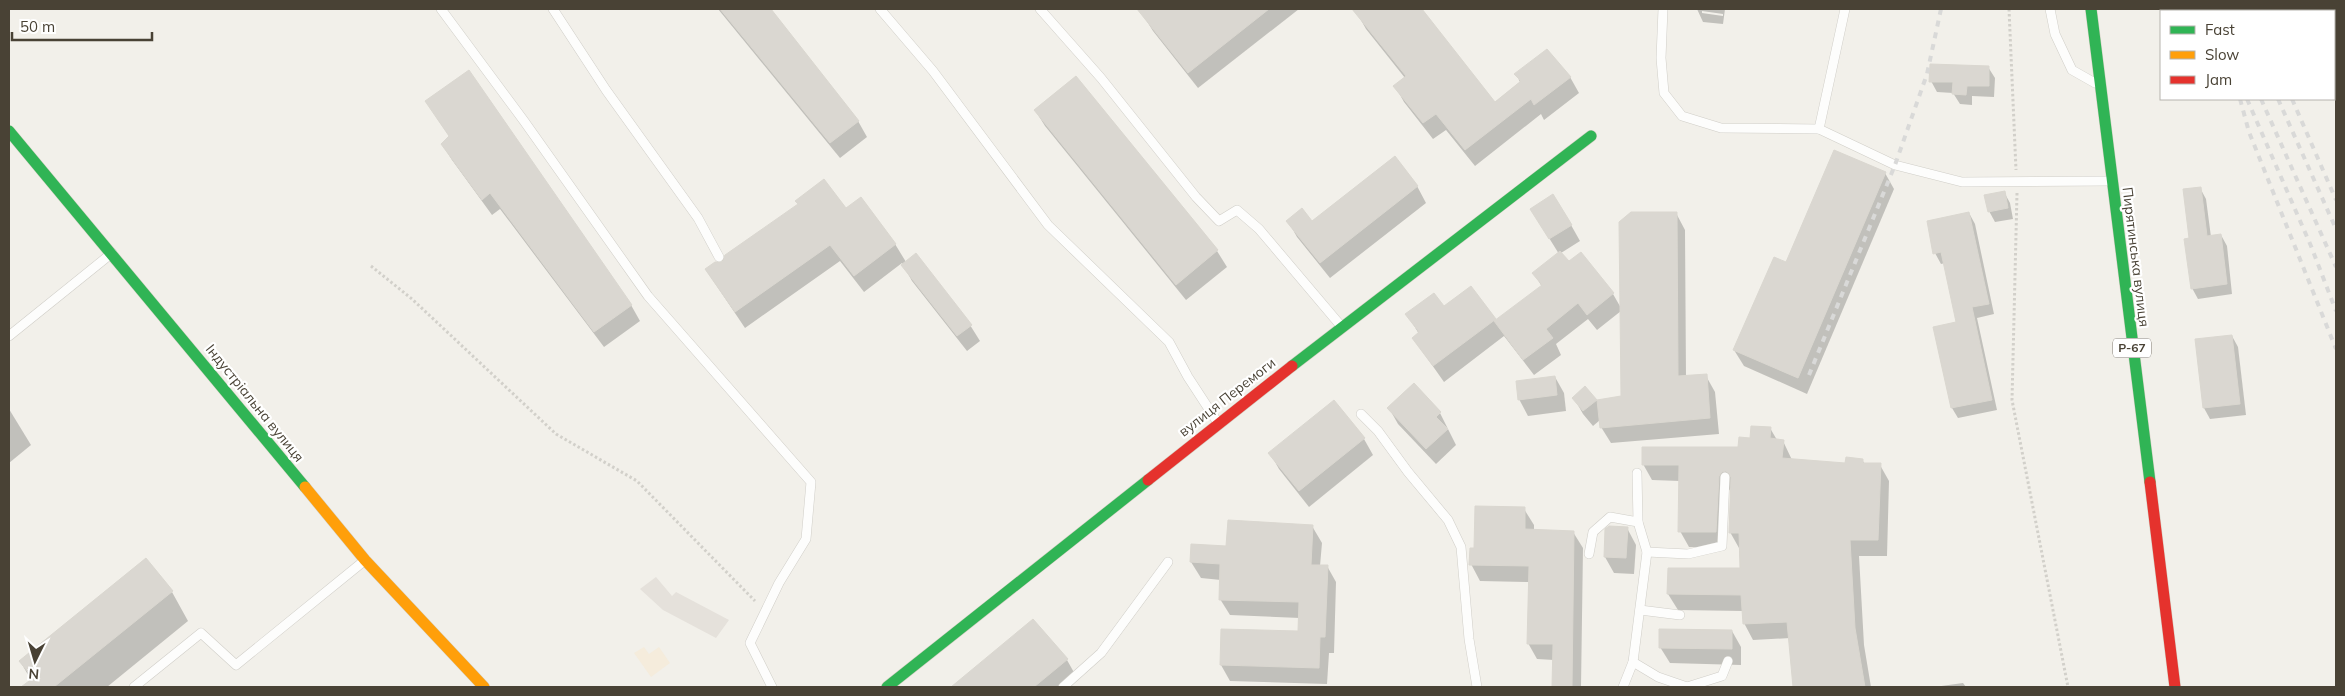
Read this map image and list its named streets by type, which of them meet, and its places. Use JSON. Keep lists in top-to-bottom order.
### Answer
{
  "streets": {
    "street": [
      "Пирятинська вулиця",
      "Р-67",
      "вулиця Перемоги",
      "Індустріальна вулиця"
    ]
  },
  "legend": ["Fast", "Slow", "Jam"],
  "scale_bar": "50 m",
  "north": "bottom"
}
